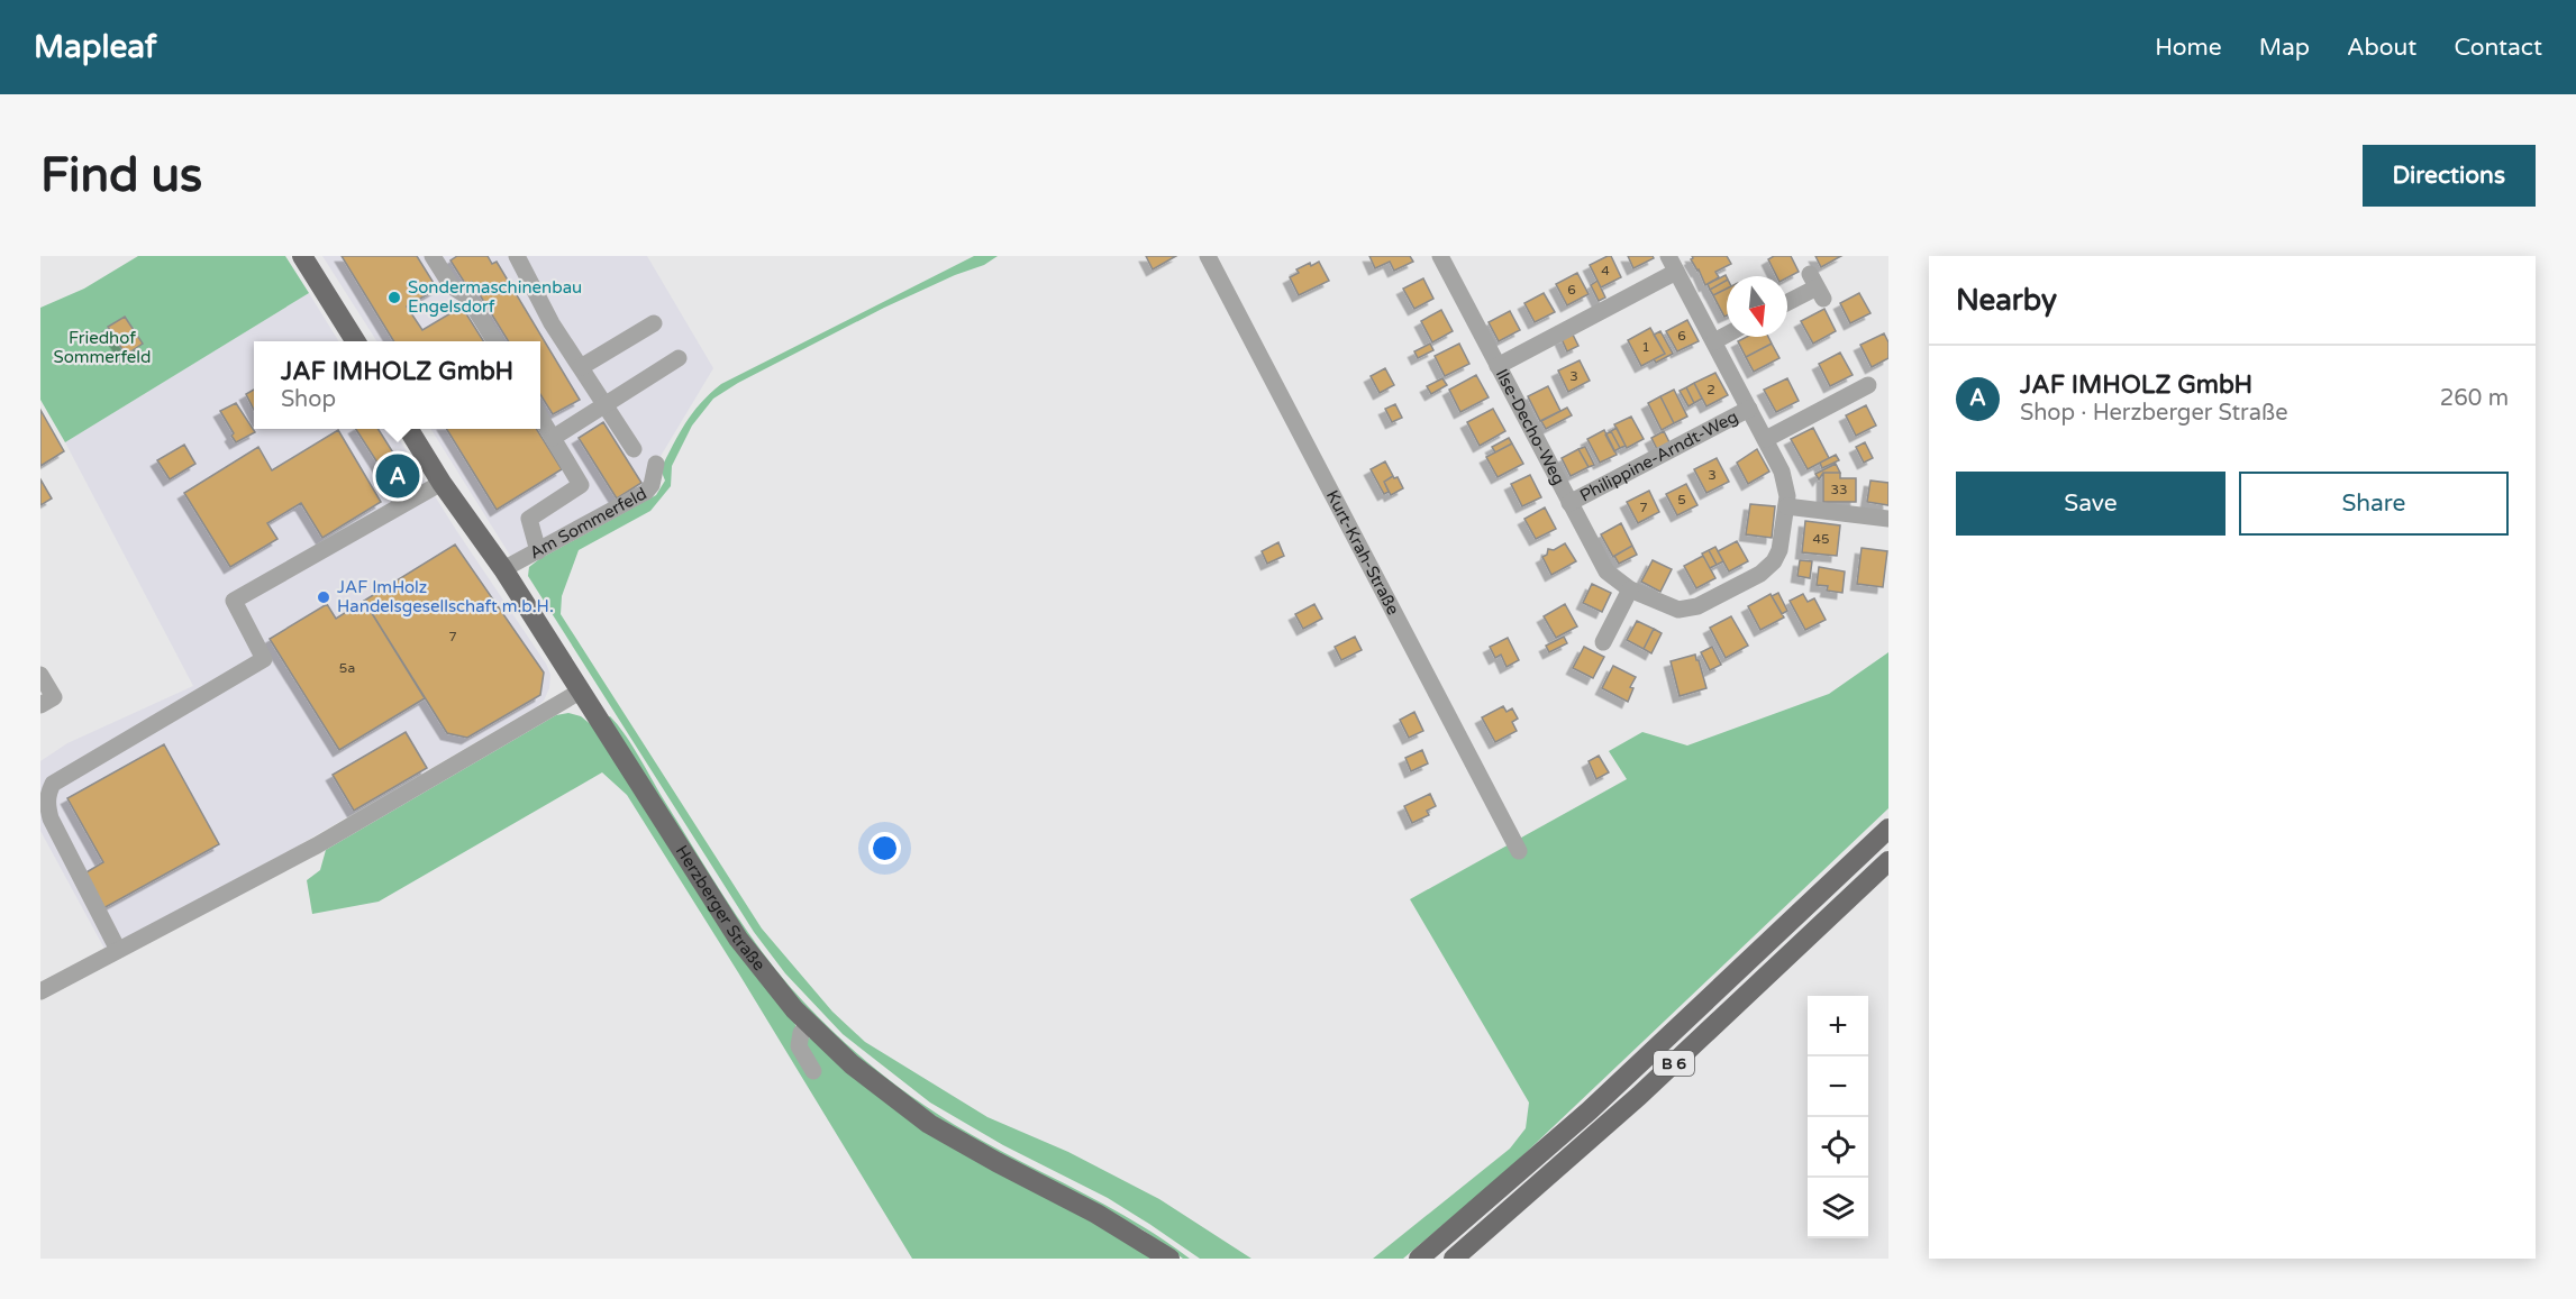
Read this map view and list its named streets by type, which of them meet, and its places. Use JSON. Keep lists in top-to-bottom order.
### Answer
{
  "streets": {
    "main road": ["Herzberger Straße", "B 6"],
    "street": [
      "Ilse-Decho-Weg",
      "Philippine-Arndt-Weg",
      "Am Sommerfeld",
      "Kurt-Krah-Straße"
    ]
  },
  "crossings": [
    ["Ilse-Decho-Weg", "Philippine-Arndt-Weg"],
    ["Am Sommerfeld", "Herzberger Straße"]
  ],
  "parks": ["Friedhof Sommerfeld"],
  "places": ["Sondermaschinenbau Engelsdorf", "JAF ImHolz Handelsgesellschaft m.b.H."],
  "house_numbers": [
    "4",
    "6",
    "6",
    "1",
    "3",
    "2",
    "3",
    "33",
    "5",
    "7",
    "45",
    "7",
    "5a"
  ],
  "north": "bottom",
  "page": {
    "header": "Mapleaf",
    "nav": [
      "Home",
      "Map",
      "About",
      "Contact"
    ],
    "buttons": [
      "Directions",
      ["Save", "Share"]
    ],
    "title": "Find us",
    "heading": "Nearby",
    "popup": ["JAF IMHOLZ GmbH", "Shop"],
    "list": [
      {
        "mark": "A",
        "name": "JAF IMHOLZ GmbH",
        "note": "Shop · Herzberger Straße",
        "value": "260 m"
      }
    ],
    "pins": "A",
    "map_buttons": ["+", "−"]
  }
}
